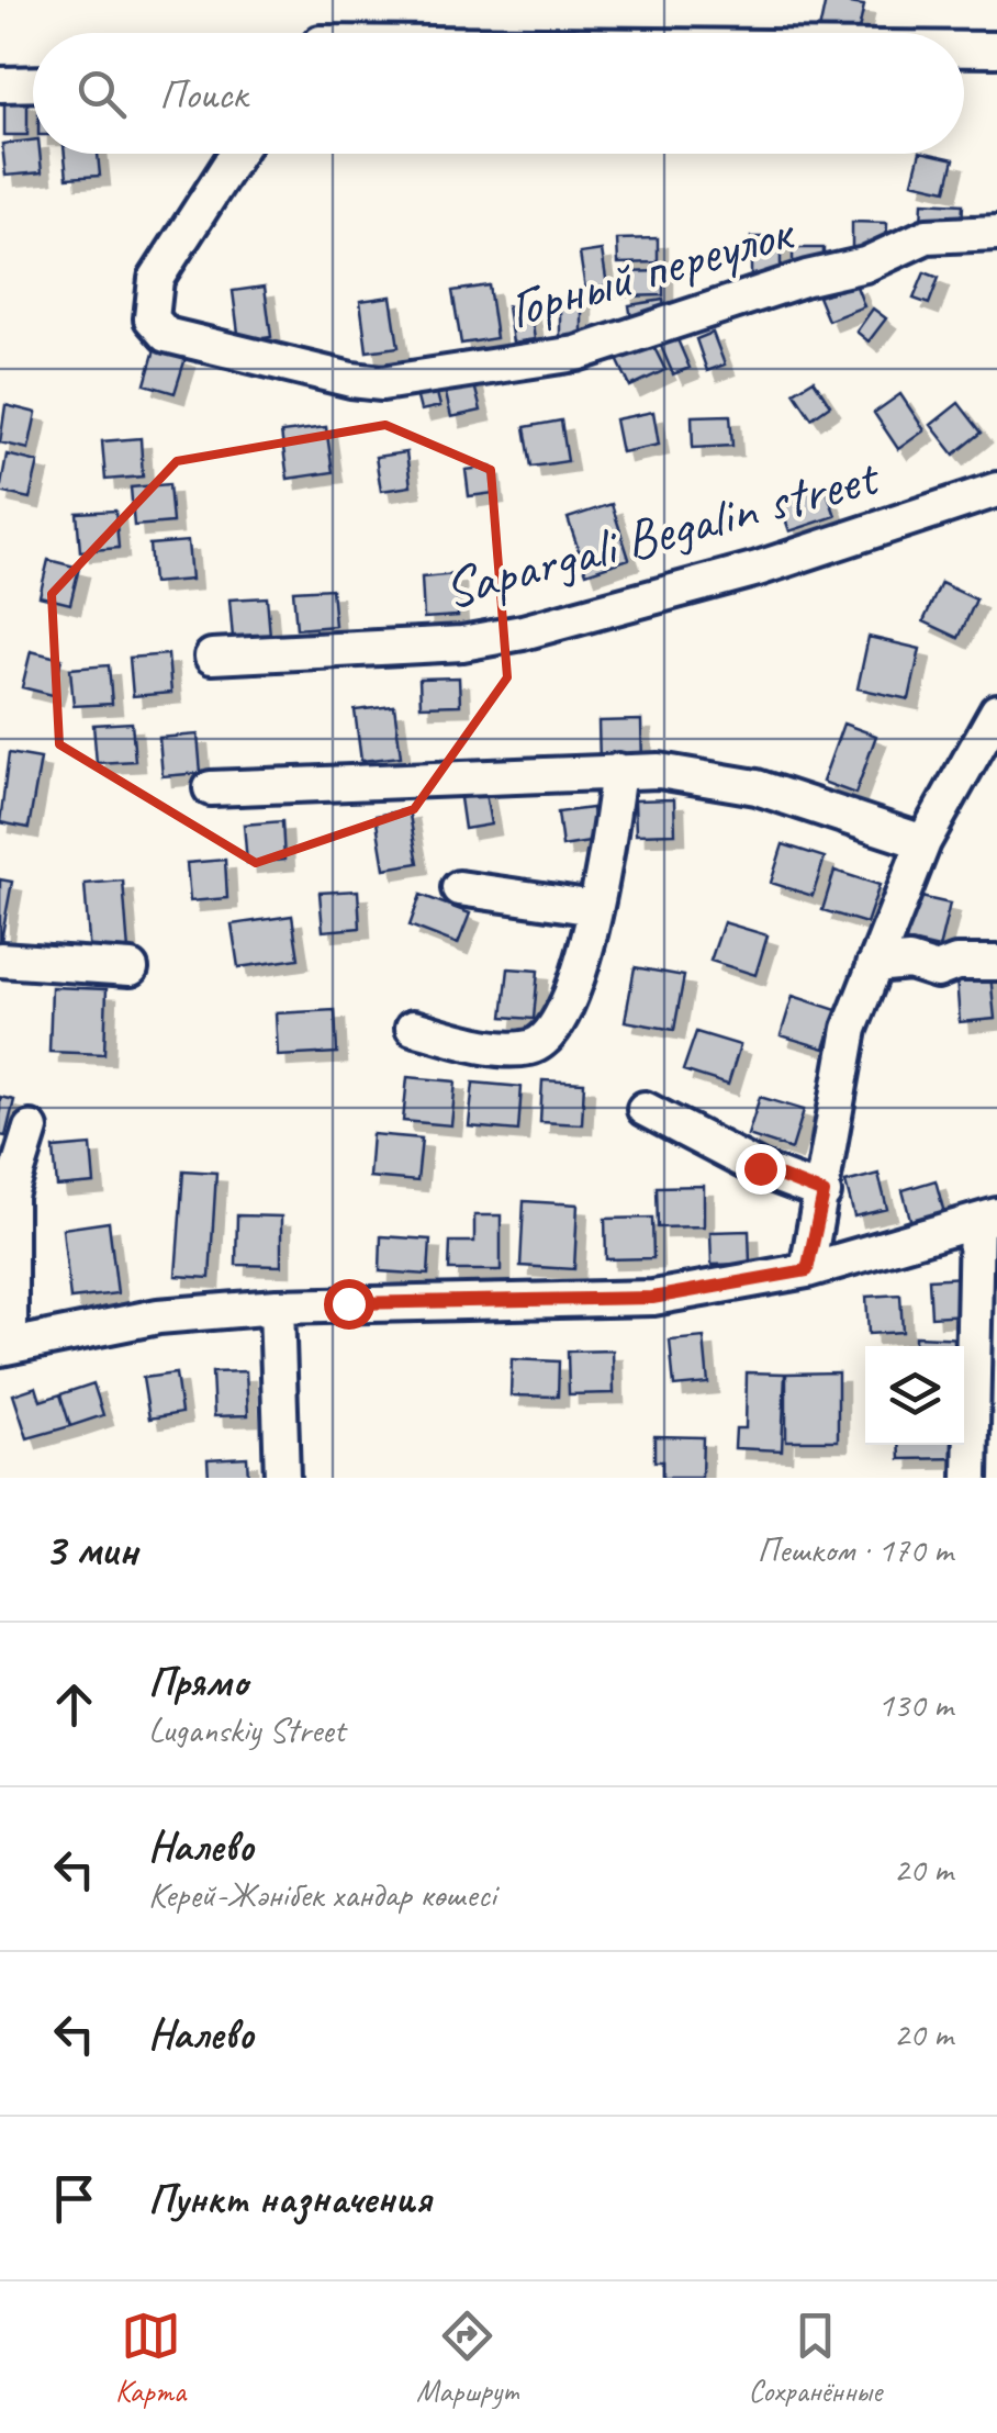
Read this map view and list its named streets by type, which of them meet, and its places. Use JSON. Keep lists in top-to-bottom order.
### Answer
{
  "streets": {
    "street": ["Горный переулок", "Sapargali Begalin street"]
  },
  "page": {
    "search": "Поиск",
    "heading": ["3 мин", "Пешком · 170 m"],
    "list": [
      ["Прямо", "Luganskiy Street", "130 m"],
      ["Налево", "Керей-Жәнібек хандар көшесі", "20 m"],
      ["Налево", "20 m"],
      "Пункт назначения"
    ],
    "nav": ["Карта", "Маршрут", "Сохранённые"]
  }
}
